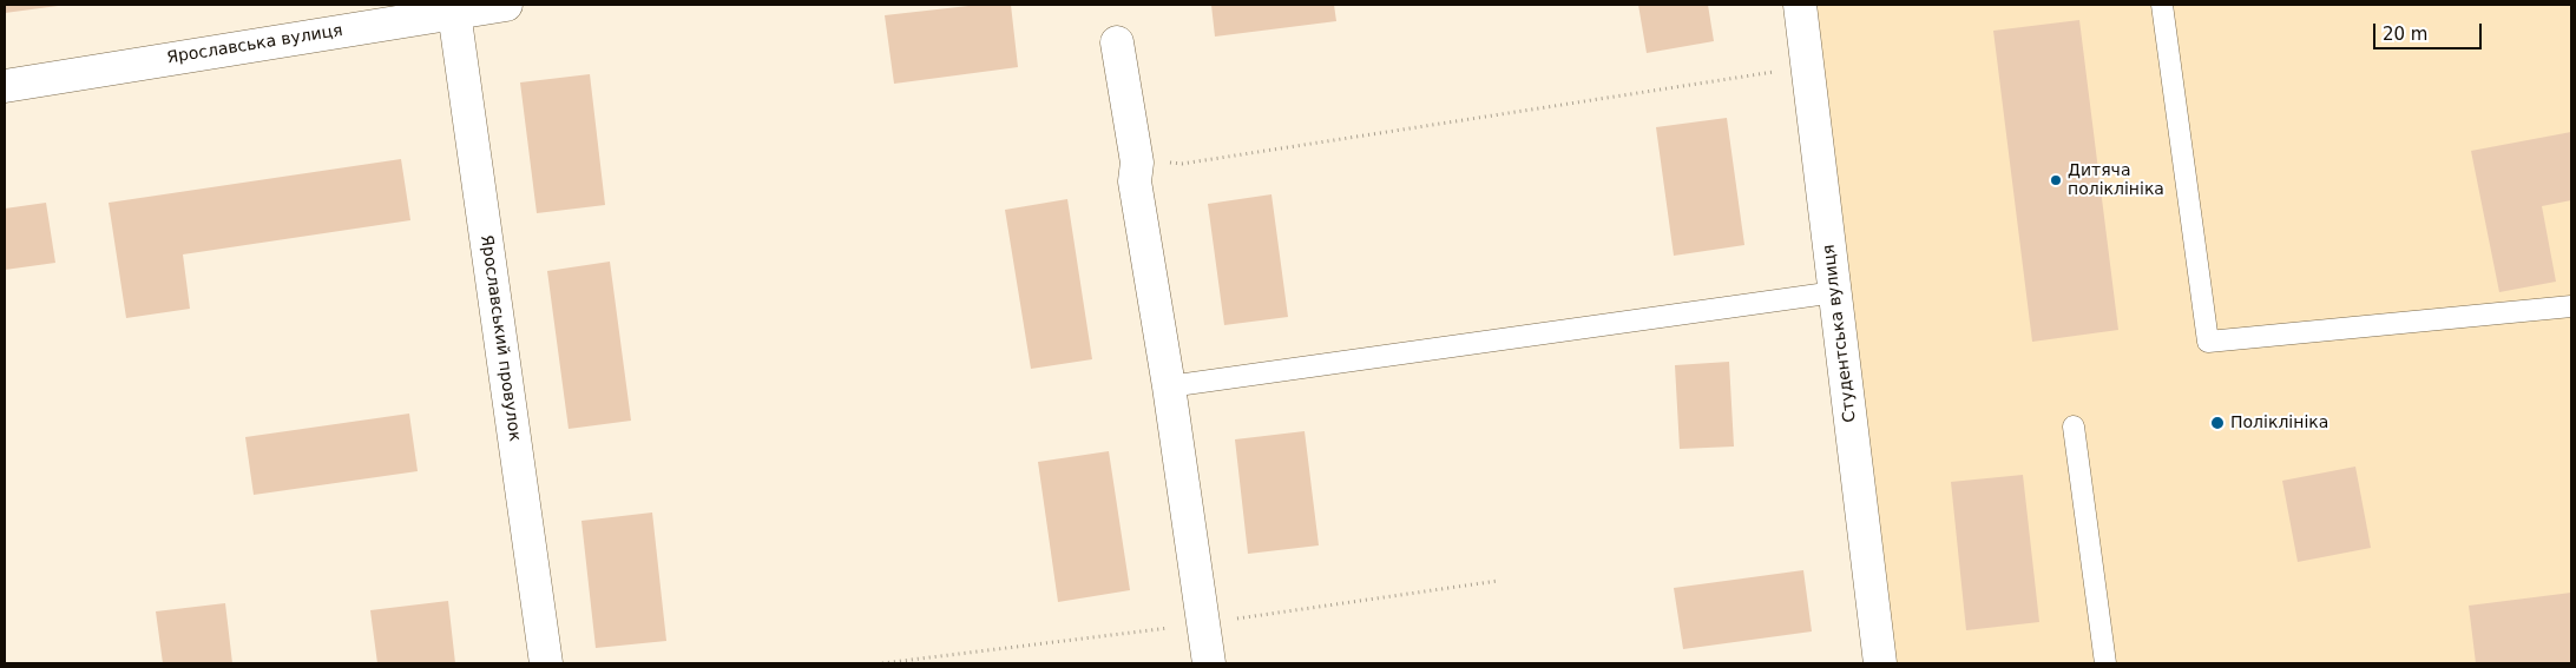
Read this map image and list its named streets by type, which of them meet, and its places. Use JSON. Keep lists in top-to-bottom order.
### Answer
{
  "streets": {
    "street": ["Ярославська вулиця", "Студентська вулиця", "Ярославський провулок"]
  },
  "crossings": [
    ["Ярославська вулиця", "Ярославський провулок"]
  ],
  "places": ["Дитяча поліклініка", "Поліклініка"],
  "scale_bar": "20 m"
}
